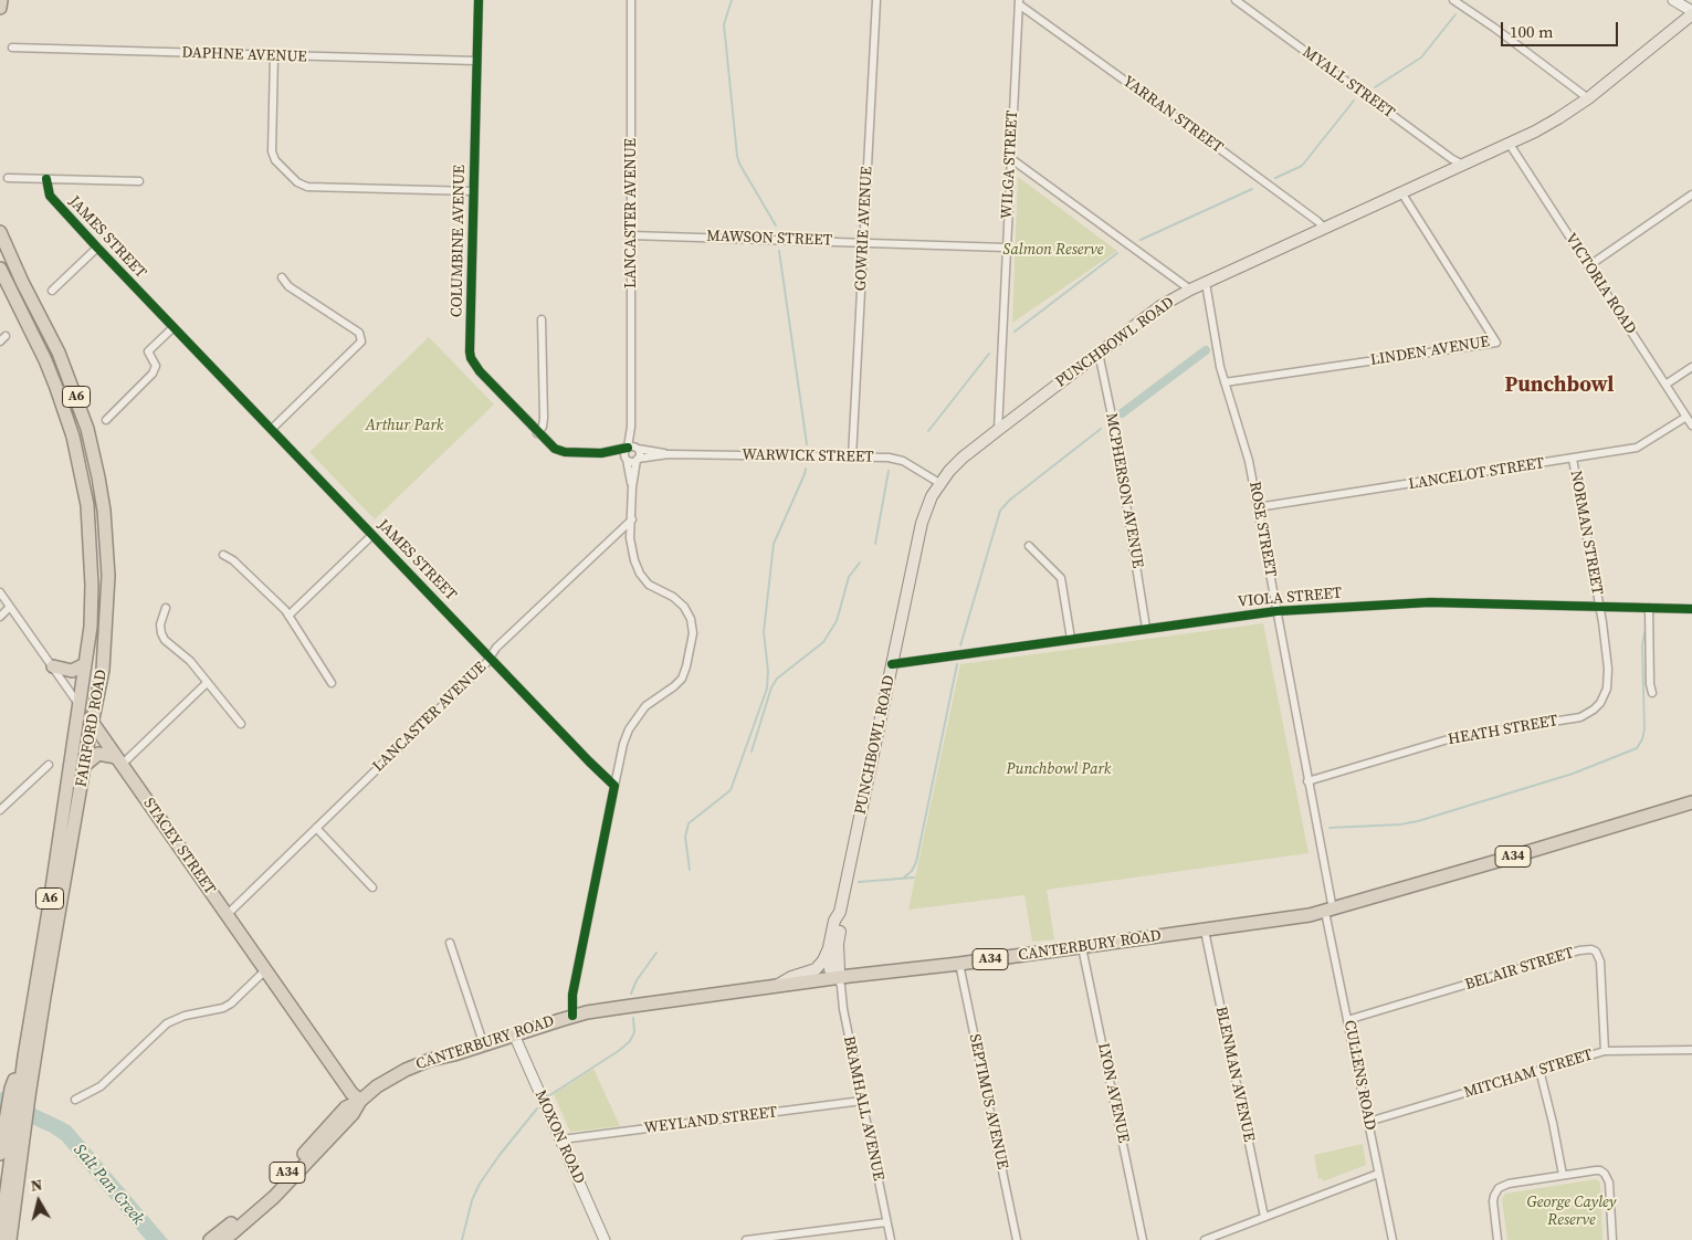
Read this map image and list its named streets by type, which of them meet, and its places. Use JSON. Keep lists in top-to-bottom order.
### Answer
{
  "streets": {
    "highway": [
      "A6",
      "FAIRFORD ROAD",
      "STACEY STREET",
      "A34",
      "CANTERBURY ROAD"
    ],
    "main road": ["PUNCHBOWL ROAD", "MOXON ROAD"],
    "street": [
      "DAPHNE AVENUE",
      "MYALL STREET",
      "YARRAN STREET",
      "WILGA STREET",
      "LANCASTER AVENUE",
      "GOWRIE AVENUE",
      "JAMES STREET",
      "MAWSON STREET",
      "COLUMBINE AVENUE",
      "VICTORIA ROAD",
      "LINDEN AVENUE",
      "WARWICK STREET",
      "LANCELOT STREET",
      "MCPHERSON AVENUE",
      "ROSE STREET",
      "NORMAN STREET",
      "VIOLA STREET",
      "HEATH STREET",
      "BELAIR STREET",
      "BLENMAN AVENUE",
      "MITCHAM STREET",
      "CULLENS ROAD",
      "LYON AVENUE",
      "SEPTIMUS AVENUE",
      "BRAMHALL AVENUE",
      "WEYLAND STREET"
    ]
  },
  "crossings": [
    ["DAPHNE AVENUE", "COLUMBINE AVENUE"],
    ["MYALL STREET", "PUNCHBOWL ROAD"],
    ["YARRAN STREET", "WILGA STREET"],
    ["YARRAN STREET", "PUNCHBOWL ROAD"],
    ["WILGA STREET", "MAWSON STREET"],
    ["WILGA STREET", "PUNCHBOWL ROAD"],
    ["LANCASTER AVENUE", "JAMES STREET"],
    ["LANCASTER AVENUE", "MAWSON STREET"],
    ["LANCASTER AVENUE", "WARWICK STREET"],
    ["LANCASTER AVENUE", "STACEY STREET"],
    ["GOWRIE AVENUE", "MAWSON STREET"],
    ["GOWRIE AVENUE", "WARWICK STREET"],
    ["VICTORIA ROAD", "PUNCHBOWL ROAD"],
    ["VICTORIA ROAD", "LANCELOT STREET"],
    ["PUNCHBOWL ROAD", "LINDEN AVENUE"],
    ["PUNCHBOWL ROAD", "WARWICK STREET"],
    ["PUNCHBOWL ROAD", "MCPHERSON AVENUE"],
    ["PUNCHBOWL ROAD", "ROSE STREET"],
    ["PUNCHBOWL ROAD", "VIOLA STREET"],
    ["PUNCHBOWL ROAD", "CANTERBURY ROAD"],
    ["PUNCHBOWL ROAD", "BRAMHALL AVENUE"],
    ["LINDEN AVENUE", "ROSE STREET"],
    ["LANCELOT STREET", "ROSE STREET"],
    ["LANCELOT STREET", "NORMAN STREET"],
    ["MCPHERSON AVENUE", "VIOLA STREET"],
    ["ROSE STREET", "VIOLA STREET"],
    ["ROSE STREET", "HEATH STREET"],
    ["ROSE STREET", "CANTERBURY ROAD"],
    ["ROSE STREET", "CULLENS ROAD"],
    ["NORMAN STREET", "VIOLA STREET"],
    ["NORMAN STREET", "HEATH STREET"],
    ["VIOLA STREET", "HEATH STREET"],
    ["FAIRFORD ROAD", "STACEY STREET"],
    ["STACEY STREET", "CANTERBURY ROAD"],
    ["CANTERBURY ROAD", "BLENMAN AVENUE"],
    ["CANTERBURY ROAD", "CULLENS ROAD"],
    ["CANTERBURY ROAD", "LYON AVENUE"],
    ["CANTERBURY ROAD", "SEPTIMUS AVENUE"],
    ["CANTERBURY ROAD", "BRAMHALL AVENUE"],
    ["CANTERBURY ROAD", "MOXON ROAD"],
    ["BELAIR STREET", "MITCHAM STREET"],
    ["BELAIR STREET", "CULLENS ROAD"],
    ["MITCHAM STREET", "CULLENS ROAD"],
    ["BRAMHALL AVENUE", "WEYLAND STREET"],
    ["WEYLAND STREET", "MOXON ROAD"]
  ],
  "districts": ["Punchbowl"],
  "water": ["Salt Pan Creek"],
  "parks": [
    "Salmon Reserve",
    "Arthur Park",
    "Punchbowl Park",
    "George Cayley Reserve"
  ],
  "scale_bar": "100 m",
  "north": "top"
}
